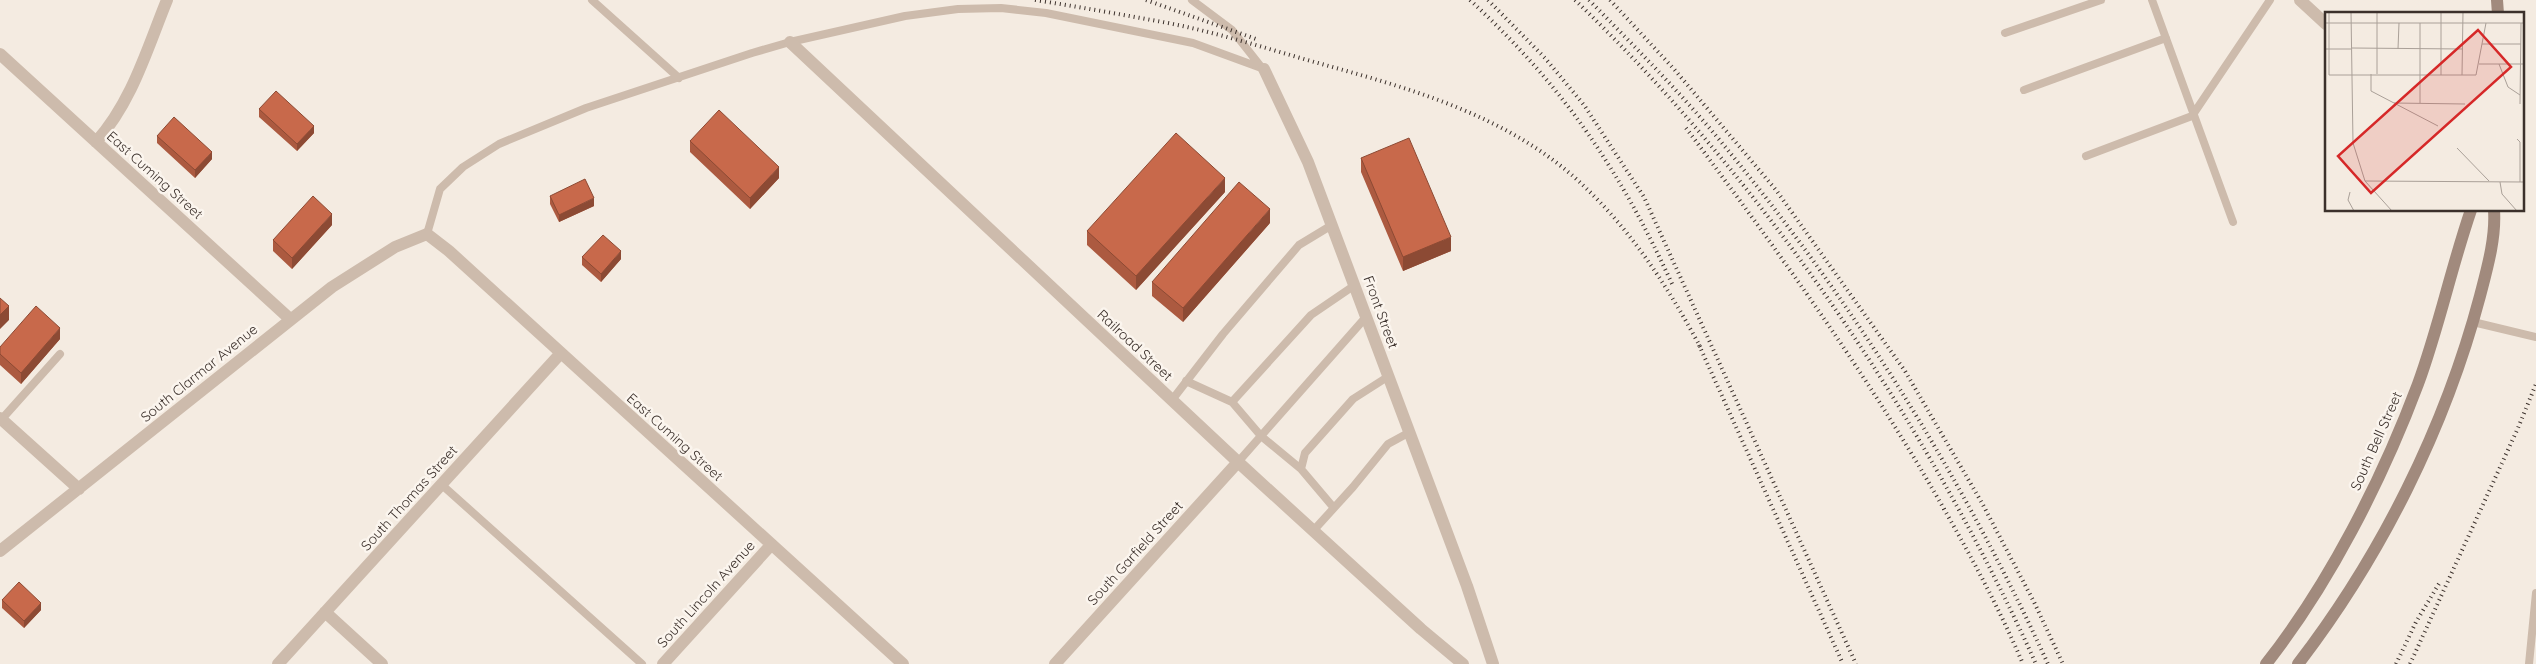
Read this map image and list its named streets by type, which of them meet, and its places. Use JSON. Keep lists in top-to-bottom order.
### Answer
{
  "streets": {
    "main road": ["South Bell Street"],
    "street": [
      "East Cuming Street",
      "Front Street",
      "Railroad Street",
      "South Clarmar Avenue",
      "South Thomas Street",
      "South Garfield Street",
      "South Lincoln Avenue"
    ]
  },
  "crossings": [
    ["East Cuming Street", "South Clarmar Avenue"],
    ["East Cuming Street", "South Thomas Street"],
    ["East Cuming Street", "South Lincoln Avenue"],
    ["Railroad Street", "South Garfield Street"]
  ]
}
